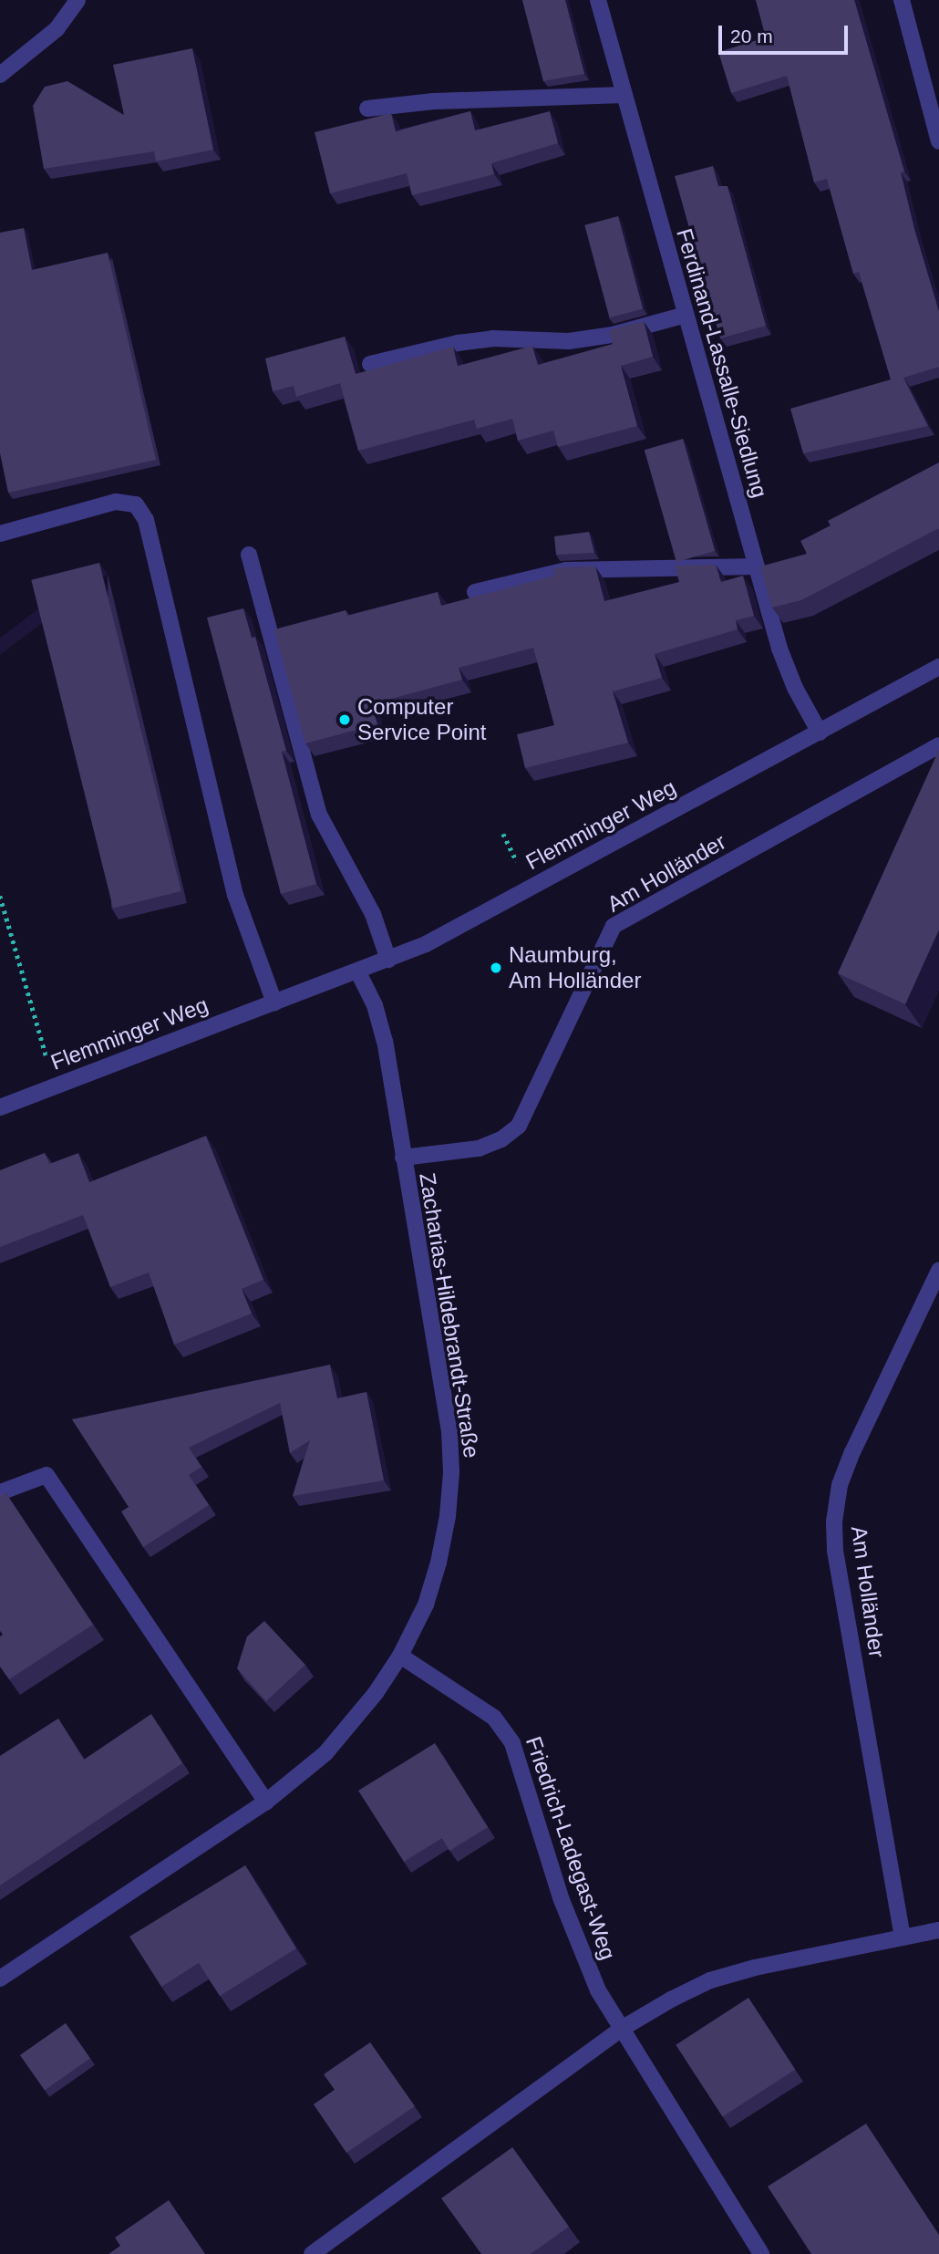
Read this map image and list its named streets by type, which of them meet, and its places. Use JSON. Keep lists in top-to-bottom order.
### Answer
{
  "streets": {
    "street": [
      "Ferdinand-Lassalle-Siedlung",
      "Flemminger Weg",
      "Am Holländer",
      "Zacharias-Hildebrandt-Straße",
      "Friedrich-Ladegast-Weg"
    ]
  },
  "crossings": [
    ["Ferdinand-Lassalle-Siedlung", "Flemminger Weg"],
    ["Flemminger Weg", "Zacharias-Hildebrandt-Straße"],
    ["Am Holländer", "Zacharias-Hildebrandt-Straße"],
    ["Zacharias-Hildebrandt-Straße", "Friedrich-Ladegast-Weg"]
  ],
  "places": ["Computer Service Point", "Naumburg, Am Holländer"],
  "scale_bar": "20 m"
}
